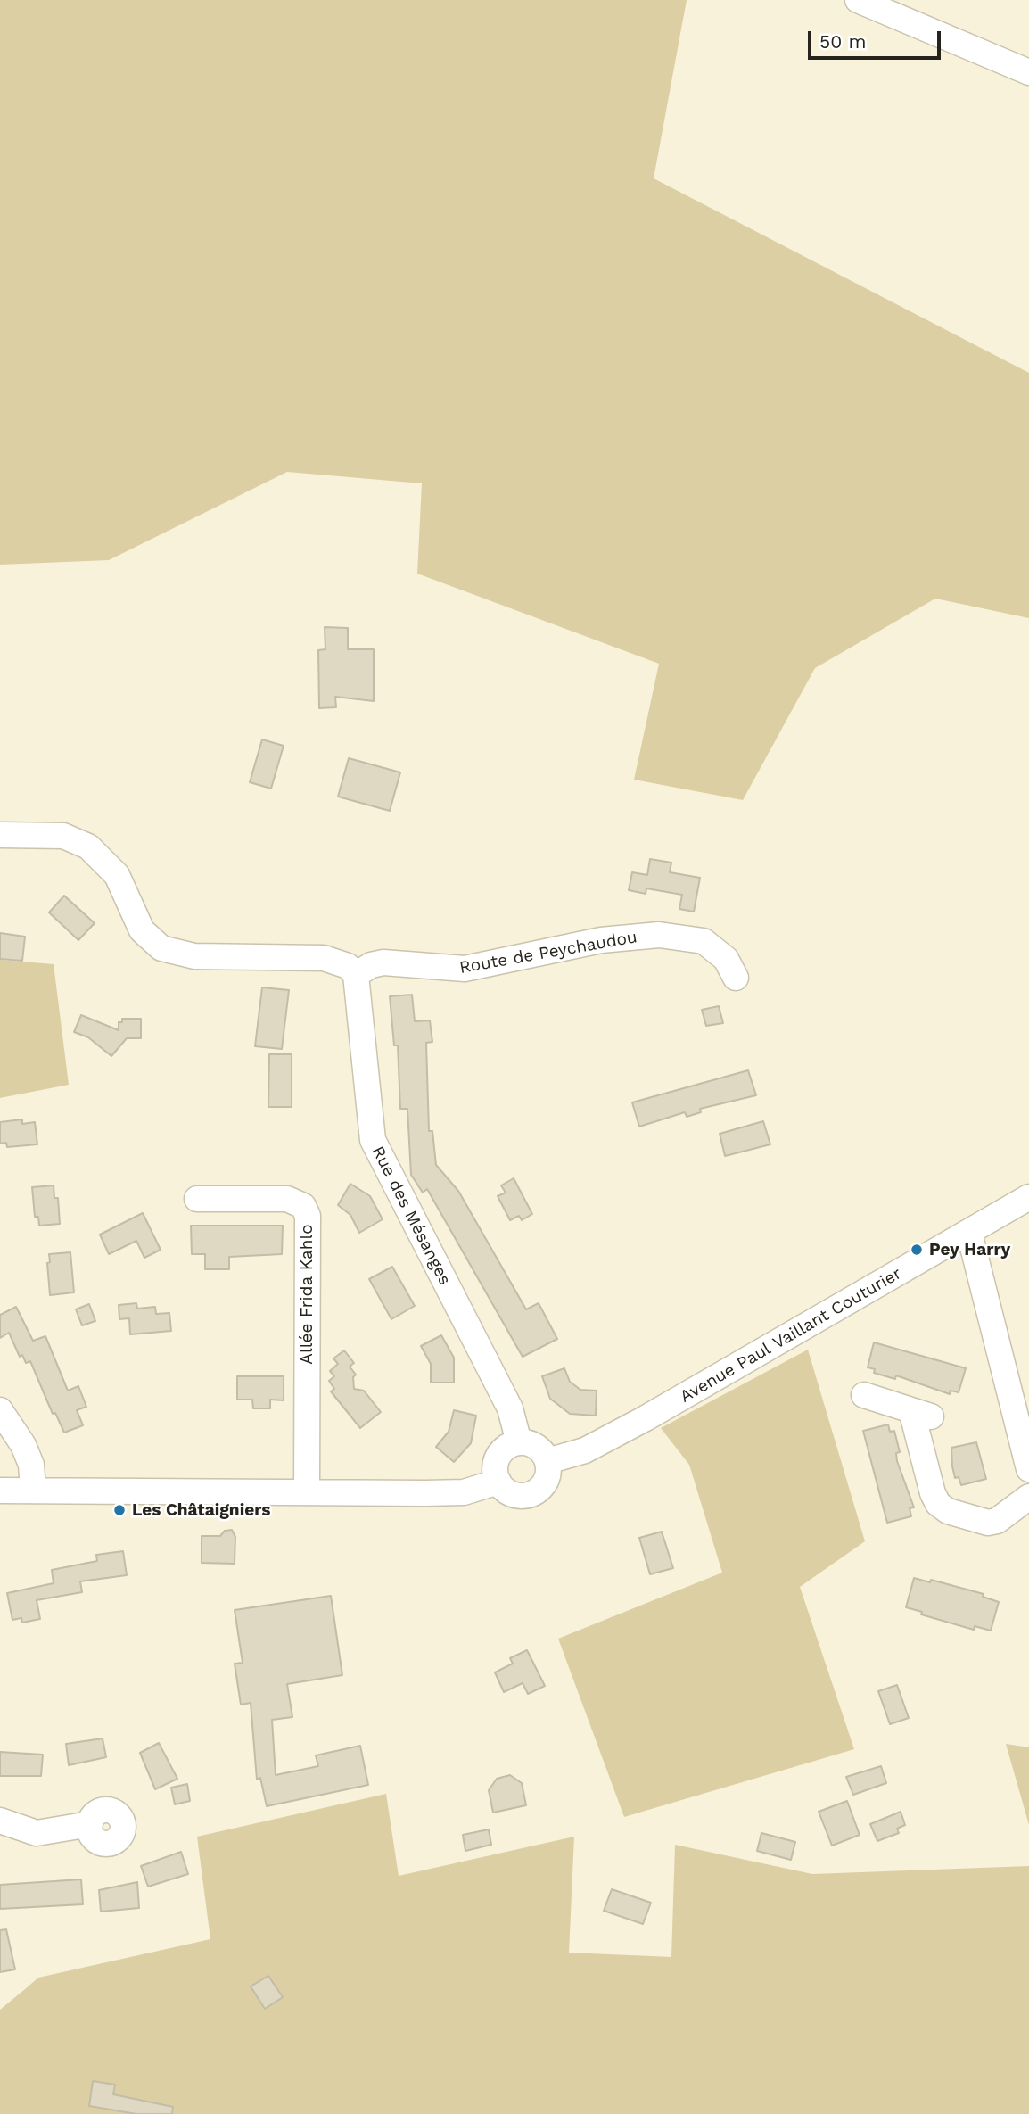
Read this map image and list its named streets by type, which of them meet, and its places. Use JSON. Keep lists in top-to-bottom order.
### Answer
{
  "streets": {
    "street": [
      "Route de Peychaudou",
      "Rue des Mésanges",
      "Allée Frida Kahlo",
      "Avenue Paul Vaillant Couturier"
    ]
  },
  "crossings": [
    ["Route de Peychaudou", "Rue des Mésanges"],
    ["Rue des Mésanges", "Avenue Paul Vaillant Couturier"]
  ],
  "places": ["Pey Harry", "Les Châtaigniers"],
  "scale_bar": "50 m"
}
